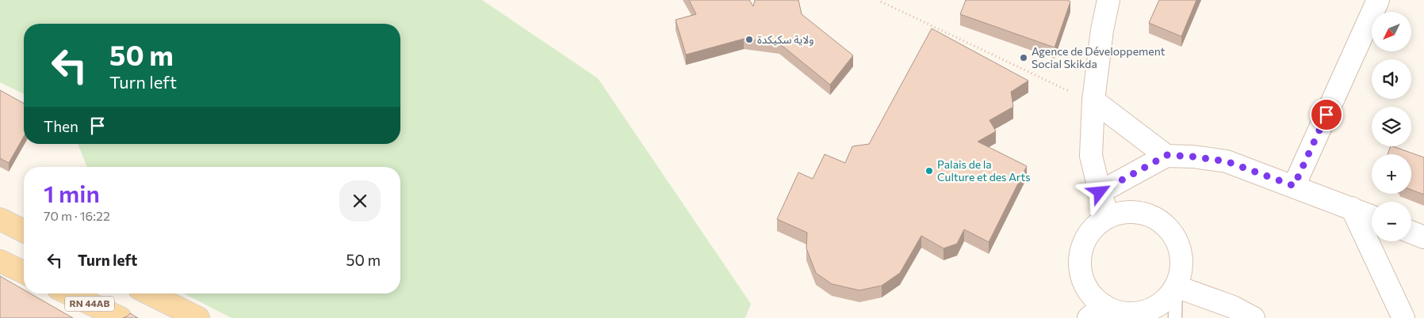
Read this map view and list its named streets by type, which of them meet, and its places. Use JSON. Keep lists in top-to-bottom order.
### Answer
{
  "streets": {
    "main road": ["RN 44AB"]
  },
  "places": ["ولاية سكيكدة", "Agence de Développement Social Skikda", "Palais de la Culture et des Arts"],
  "north": "bottom left",
  "page": {
    "map_buttons": ["+", "−"],
    "turn": ["50 m", "Turn left"],
    "then": "Then",
    "heading": ["1 min", "70 m · 16:22"],
    "list": [
      {
        "name": "Turn left",
        "value": "50 m"
      }
    ]
  }
}
